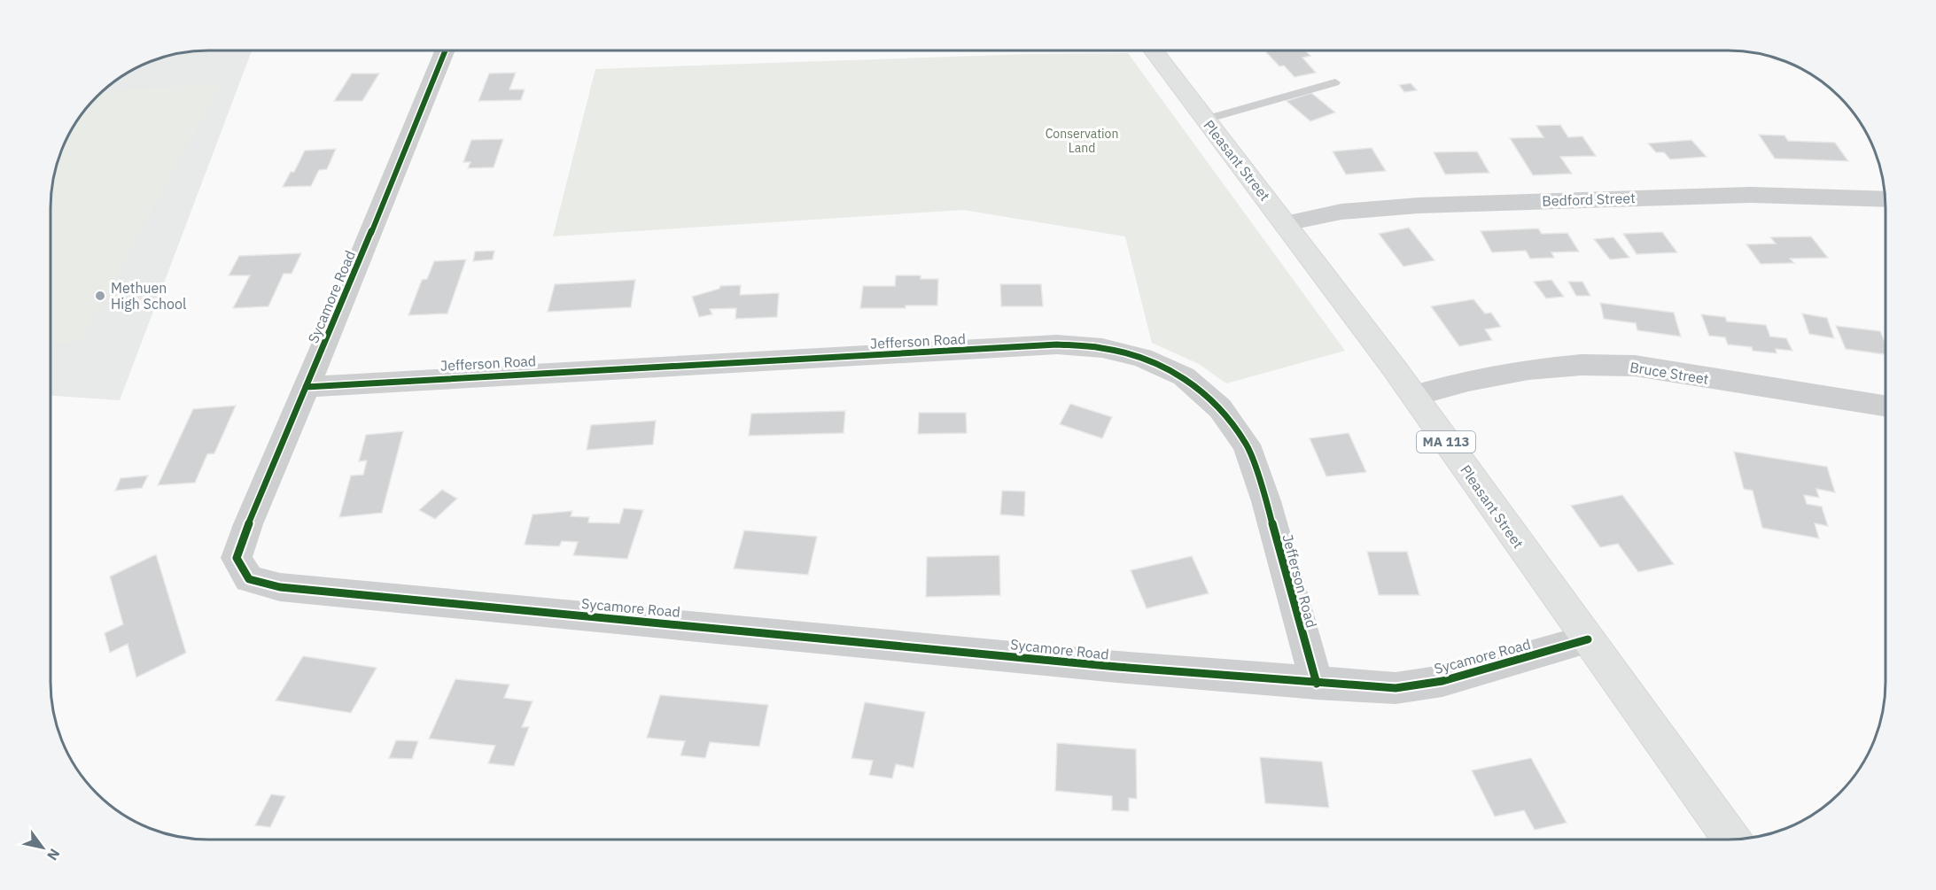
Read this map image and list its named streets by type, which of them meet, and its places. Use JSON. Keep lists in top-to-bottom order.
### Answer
{
  "streets": {
    "main road": ["Pleasant Street", "MA 113"],
    "street": [
      "Bedford Street",
      "Sycamore Road",
      "Jefferson Road",
      "Bruce Street"
    ]
  },
  "crossings": [
    ["Pleasant Street", "Bedford Street"],
    ["Pleasant Street", "Sycamore Road"],
    ["Pleasant Street", "Bruce Street"],
    ["Sycamore Road", "Jefferson Road"]
  ],
  "parks": ["Conservation Land"],
  "places": ["Methuen High School"],
  "north": "bottom right"
}
